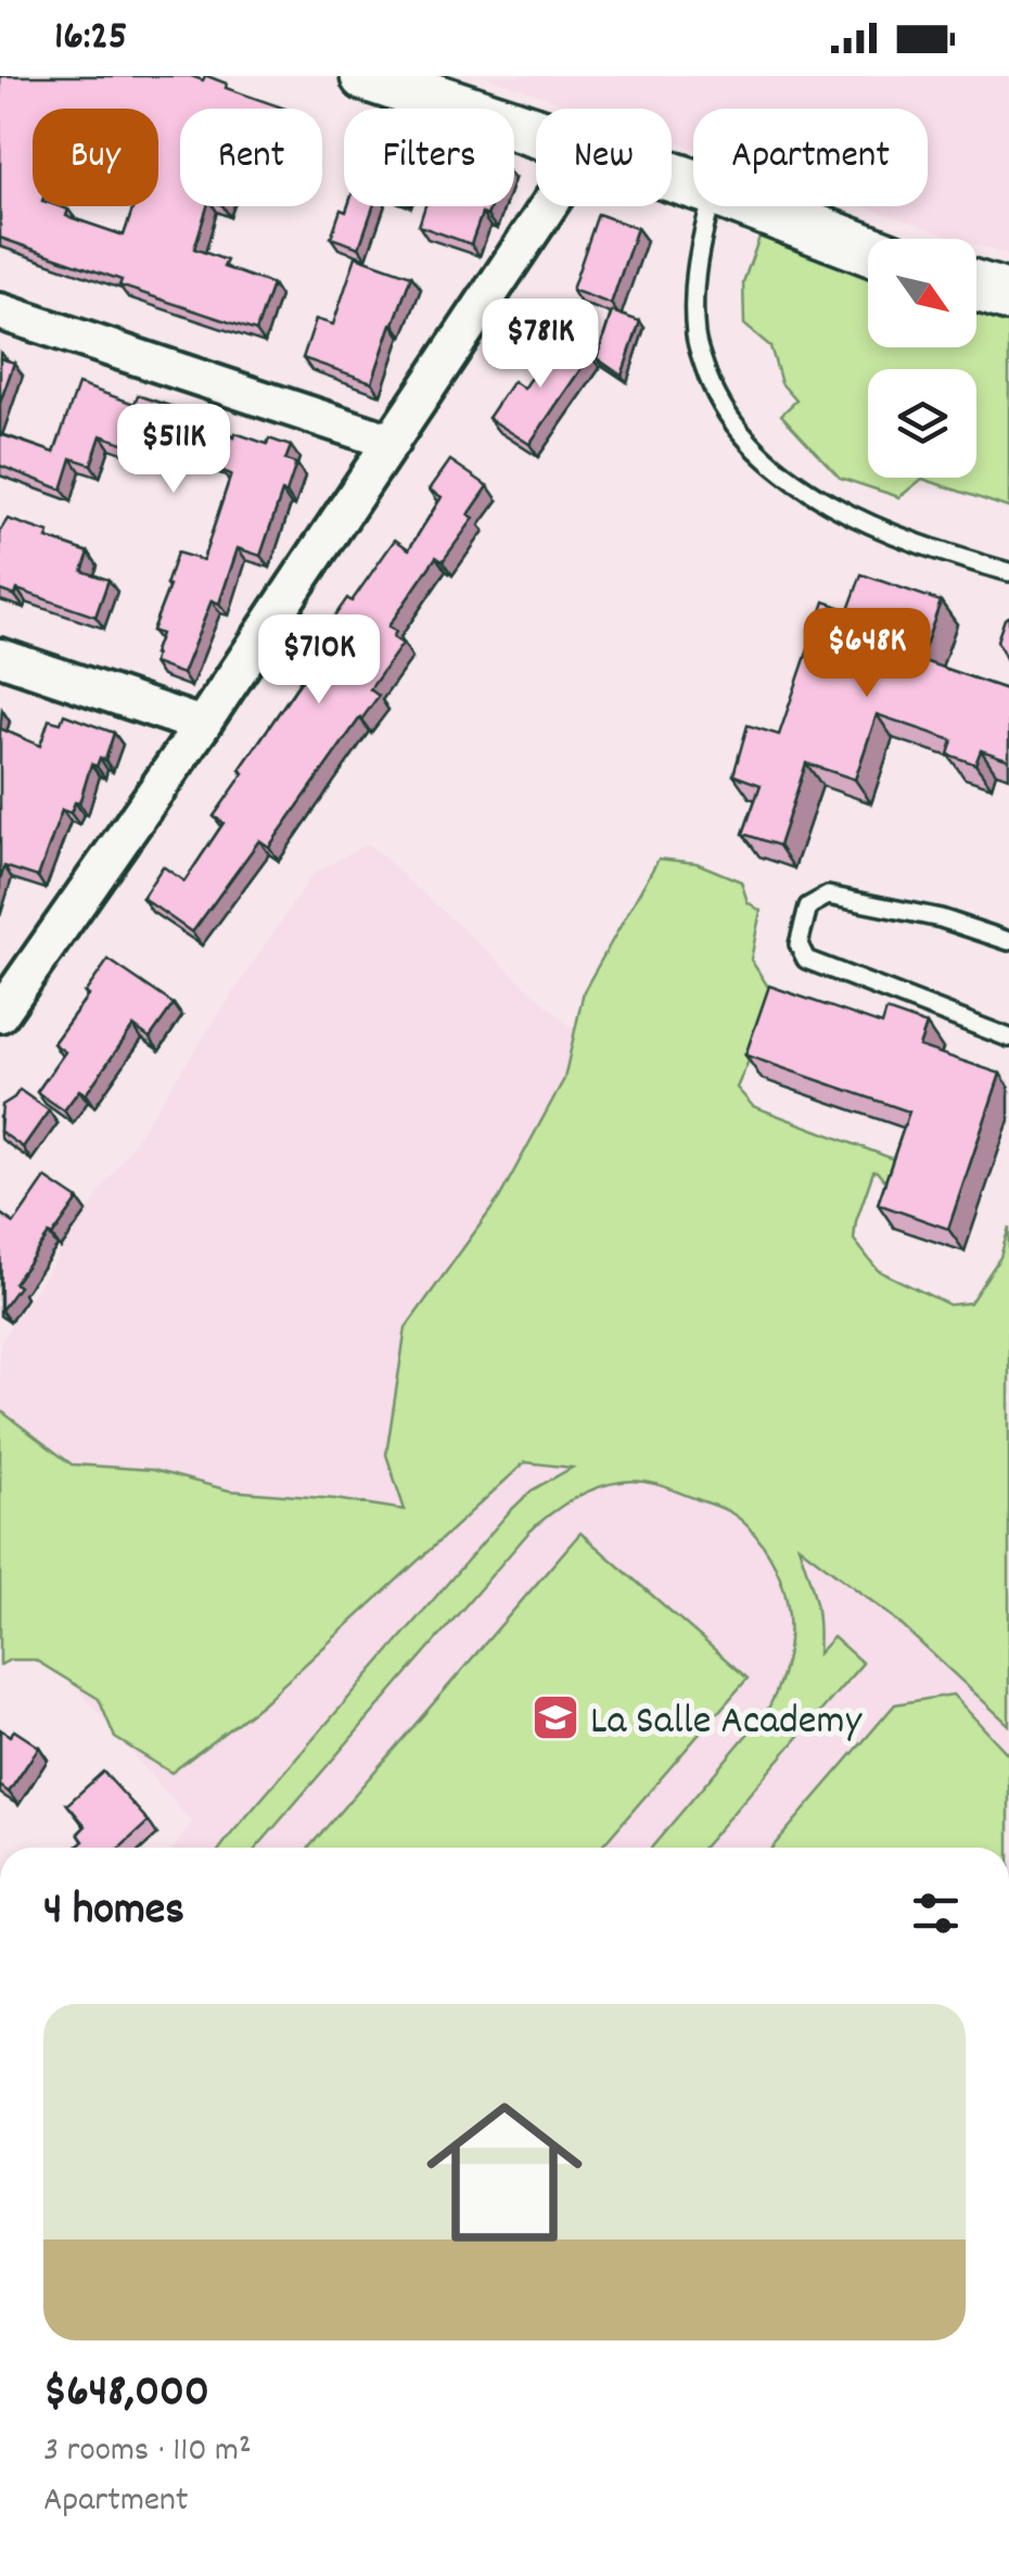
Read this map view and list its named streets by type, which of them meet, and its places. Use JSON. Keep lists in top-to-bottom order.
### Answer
{
  "places": {
    "school or university": ["La Salle Academy"]
  },
  "north": "bottom right",
  "page": {
    "status": "16:25",
    "chip": [
      "Buy",
      "Rent",
      "Filters",
      "New",
      "Apartment"
    ],
    "price": [
      "$781K",
      "$511K",
      "$648K",
      "$710K"
    ],
    "heading": "4 homes",
    "list": [
      {
        "name": "$648,000",
        "note": "3 rooms · 110 m² · Apartment"
      }
    ]
  }
}
